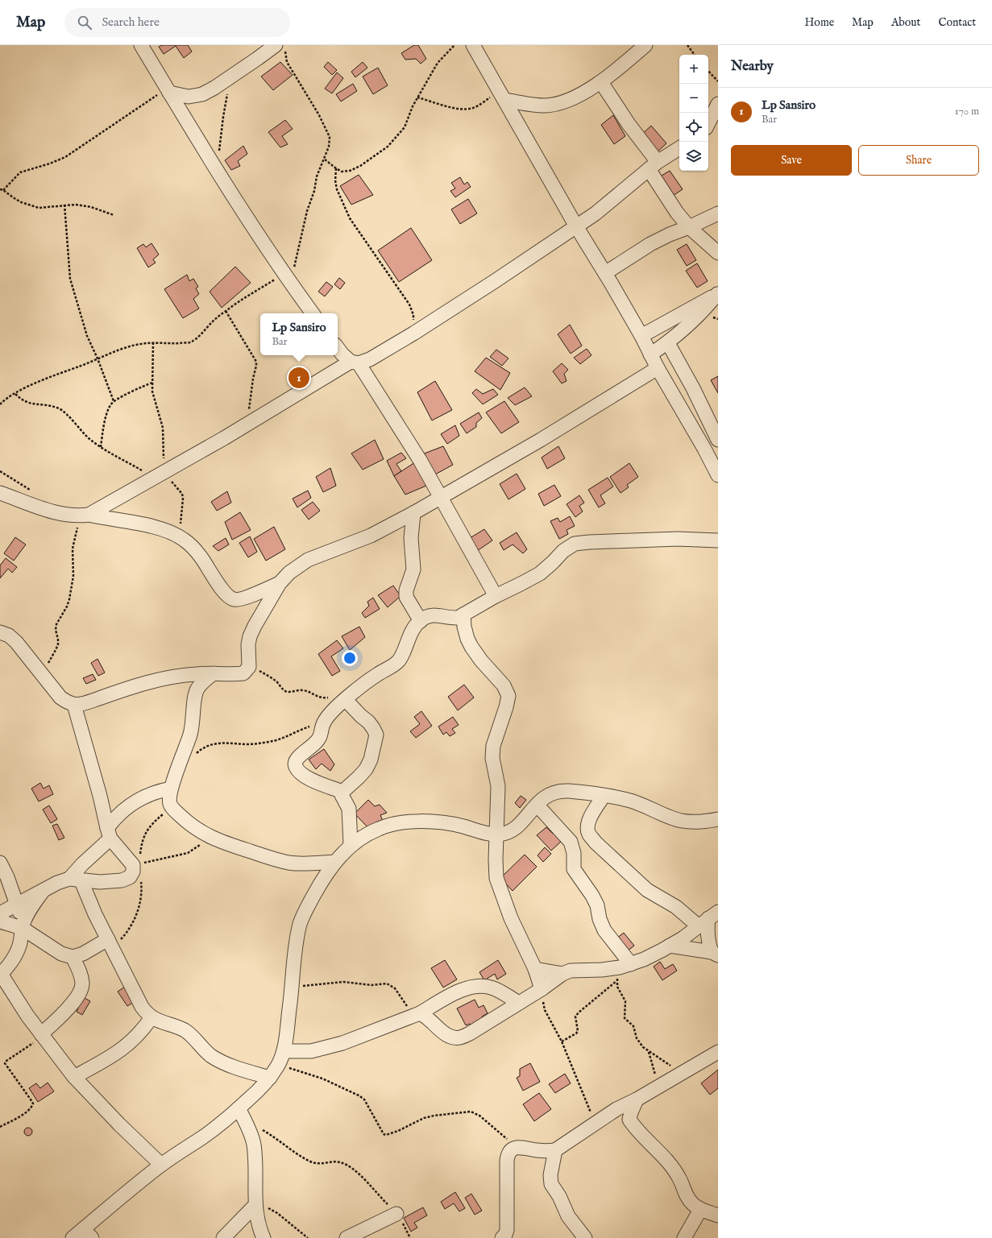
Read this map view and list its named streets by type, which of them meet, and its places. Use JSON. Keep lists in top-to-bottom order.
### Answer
{
  "page": {
    "header": "Map",
    "search": "Search here",
    "nav": [
      "Home",
      "Map",
      "About",
      "Contact"
    ],
    "heading": "Nearby",
    "map_buttons": ["+", "−"],
    "list": [
      {
        "mark": "1",
        "name": "Lp Sansiro",
        "note": "Bar",
        "value": "170 m"
      }
    ],
    "buttons": ["Save", "Share"],
    "popup": ["Lp Sansiro", "Bar"],
    "pins": "1"
  }
}
